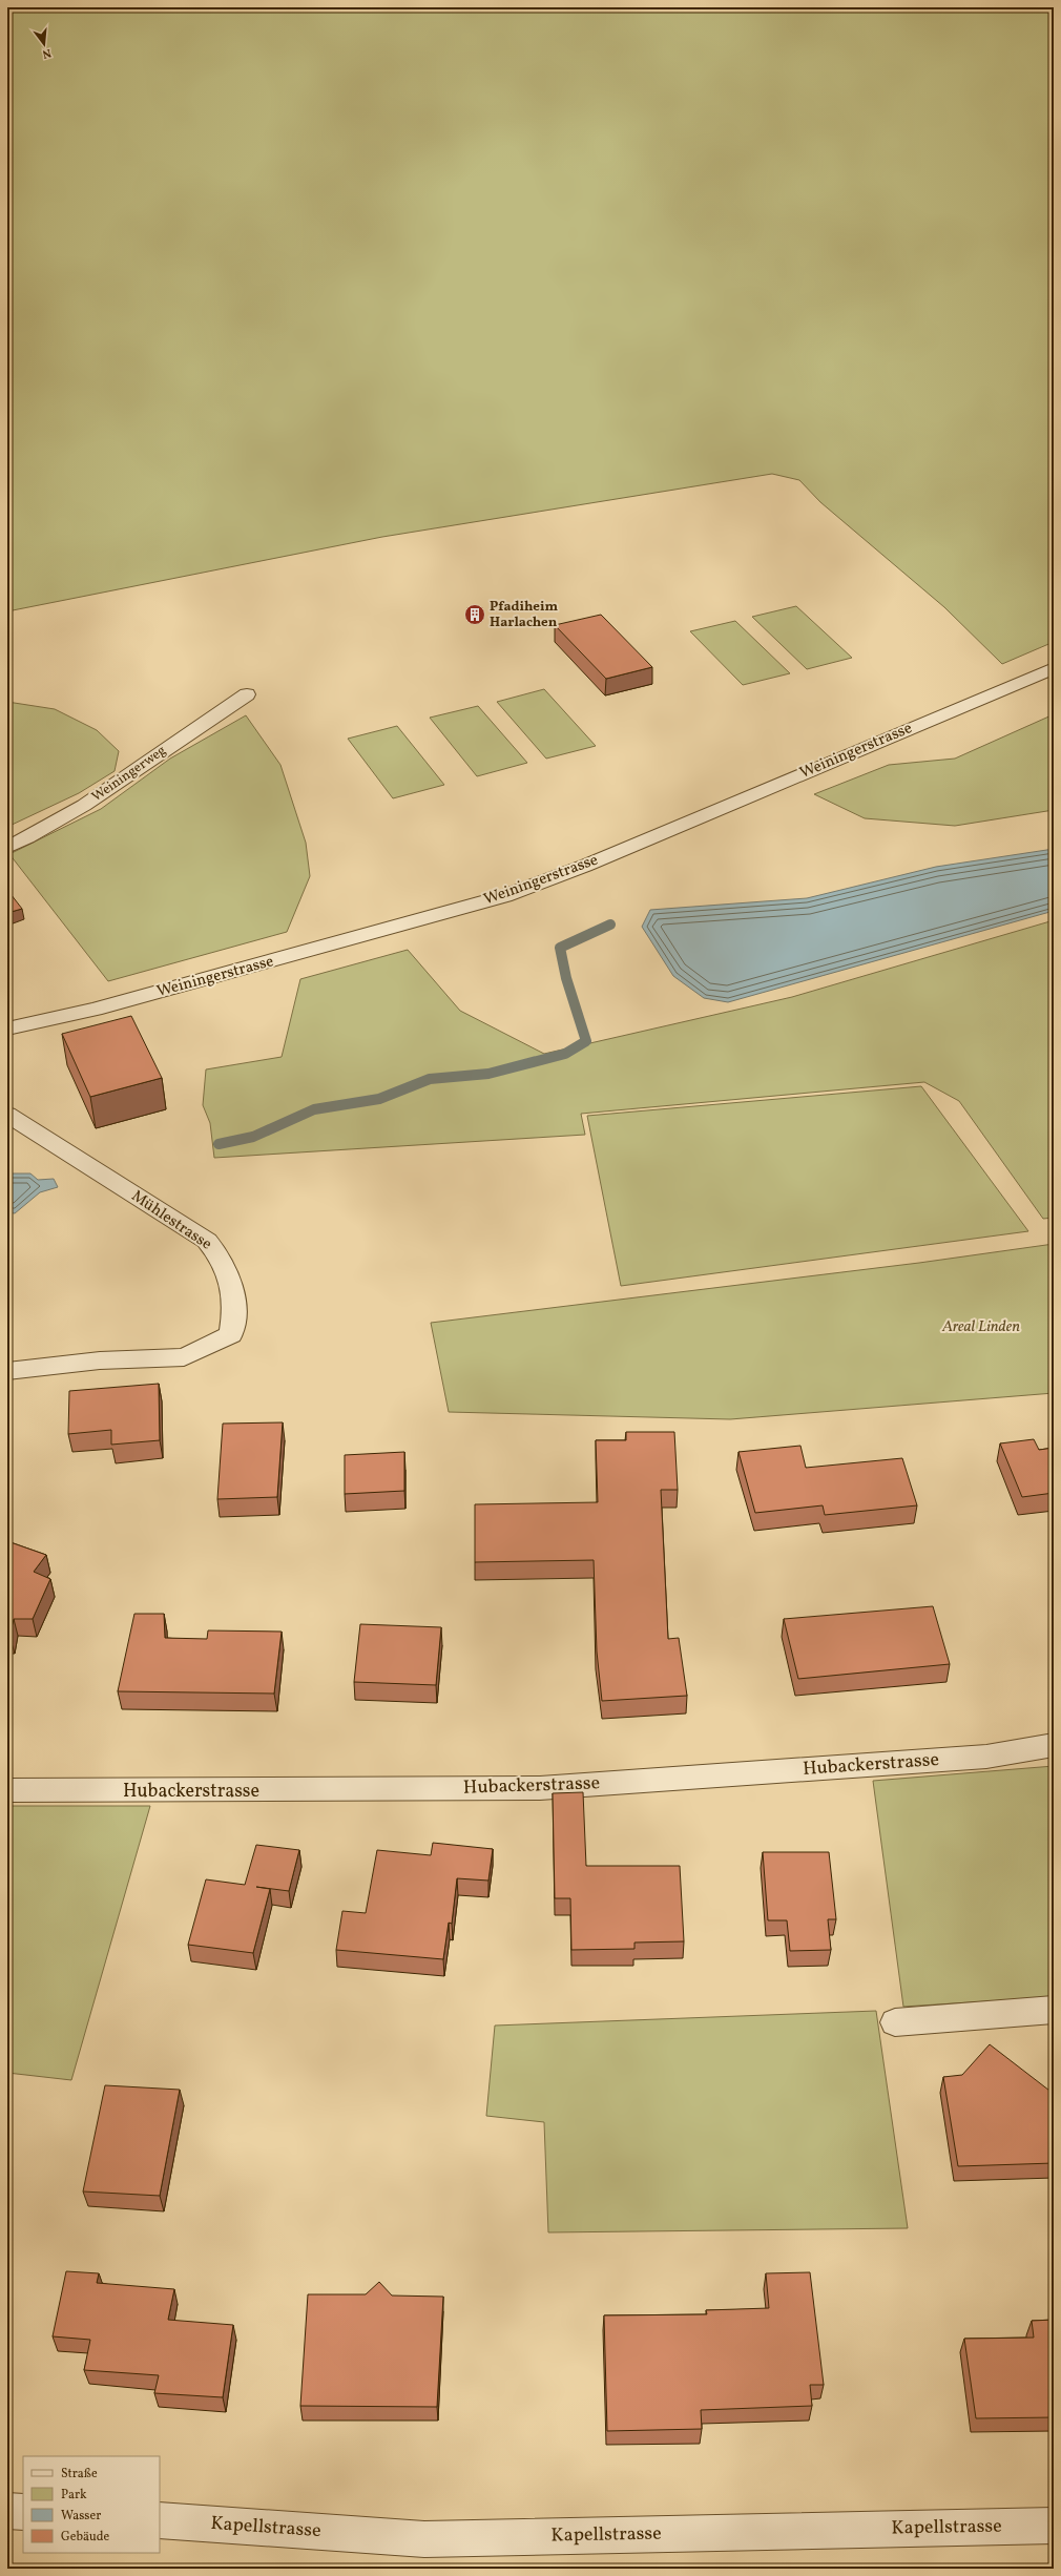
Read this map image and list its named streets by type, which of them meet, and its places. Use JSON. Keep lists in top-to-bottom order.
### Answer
{
  "streets": {
    "street": [
      "Weiningerstrasse",
      "Weiningerweg",
      "Mühlestrasse",
      "Hubackerstrasse",
      "Kapellstrasse"
    ]
  },
  "parks": ["Areal Linden"],
  "places": {
    "building": ["Pfadiheim Harlachen"]
  },
  "legend": [
    "Straße",
    "Park",
    "Wasser",
    "Gebäude"
  ],
  "north": "bottom"
}
